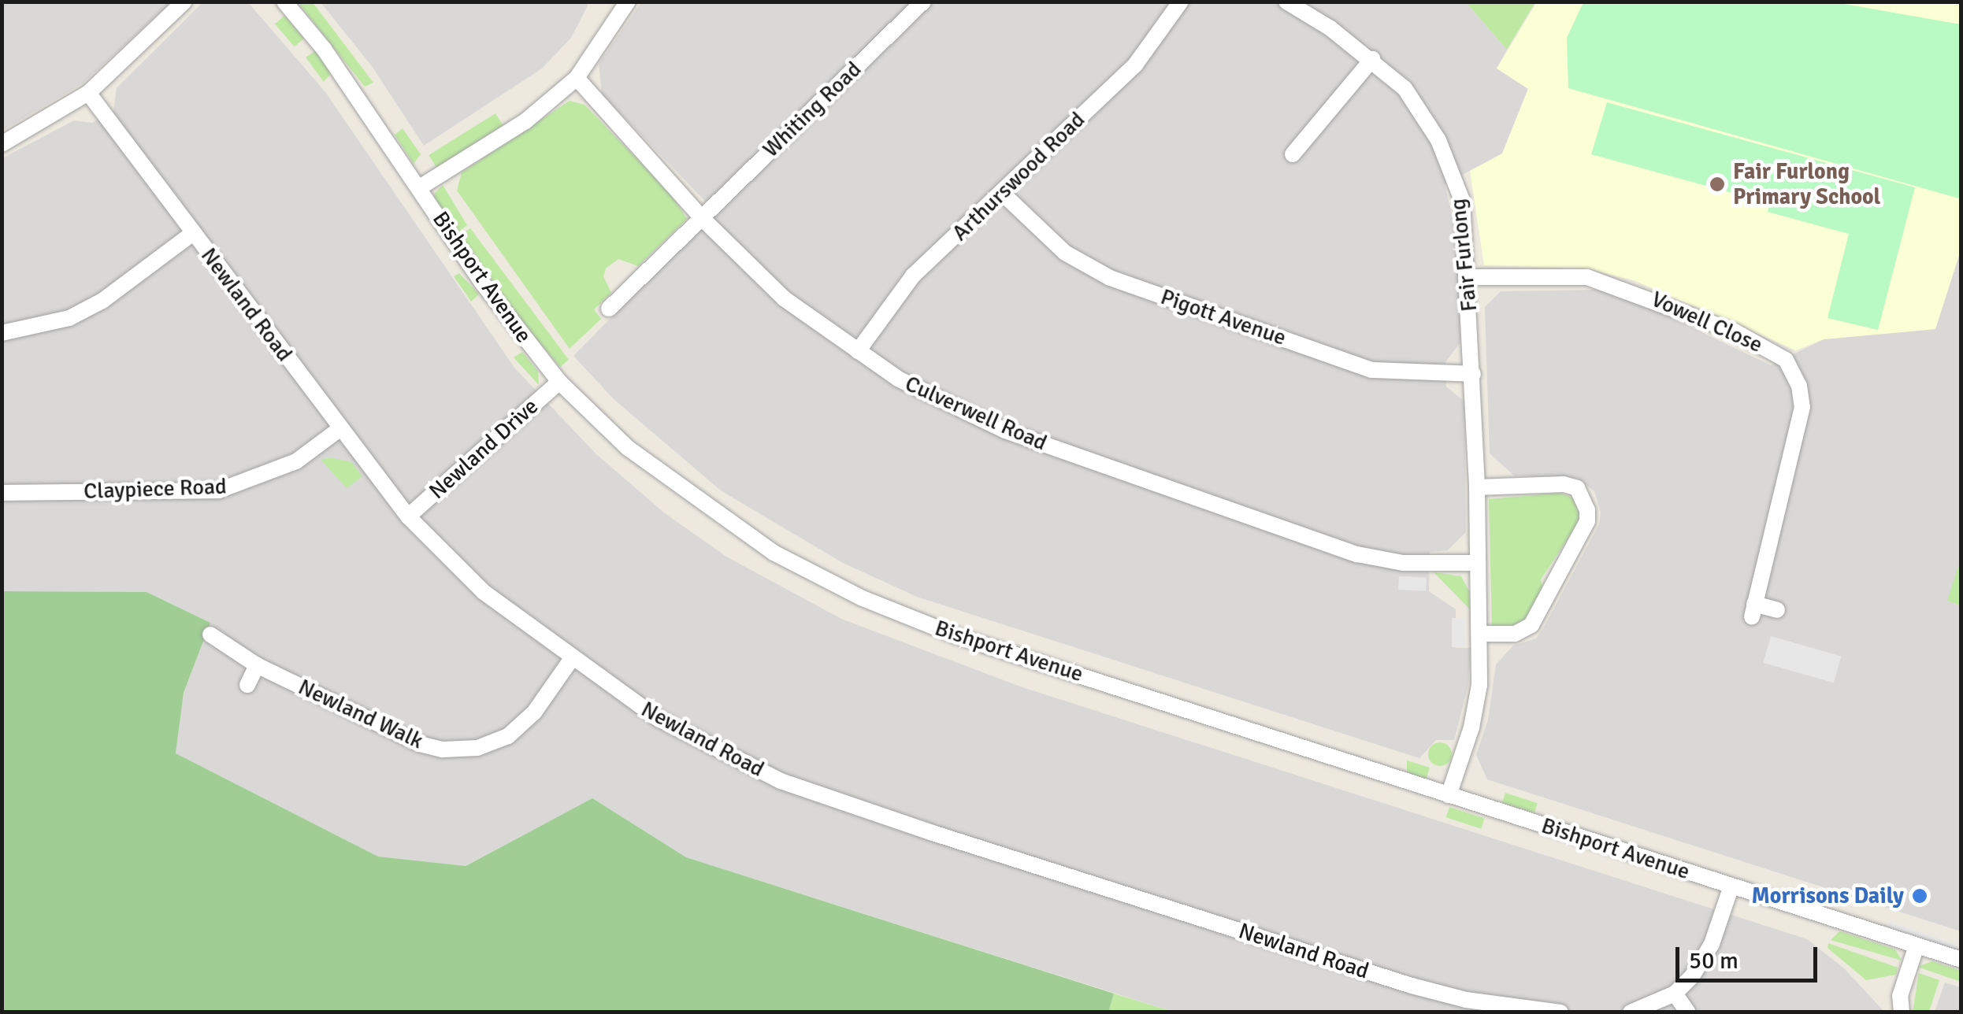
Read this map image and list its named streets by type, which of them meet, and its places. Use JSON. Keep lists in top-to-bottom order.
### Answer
{
  "streets": {
    "street": [
      "Whiting Road",
      "Arthurswood Road",
      "Fair Furlong",
      "Bishport Avenue",
      "Newland Road",
      "Pigott Avenue",
      "Vowell Close",
      "Culverwell Road",
      "Newland Drive",
      "Claypiece Road",
      "Newland Walk"
    ]
  },
  "crossings": [
    ["Whiting Road", "Culverwell Road"],
    ["Arthurswood Road", "Pigott Avenue"],
    ["Arthurswood Road", "Culverwell Road"],
    ["Fair Furlong", "Bishport Avenue"],
    ["Fair Furlong", "Pigott Avenue"],
    ["Fair Furlong", "Vowell Close"],
    ["Fair Furlong", "Culverwell Road"],
    ["Bishport Avenue", "Newland Drive"],
    ["Newland Road", "Newland Drive"],
    ["Newland Road", "Claypiece Road"],
    ["Newland Road", "Newland Walk"]
  ],
  "places": ["Fair Furlong Primary School", "Morrisons Daily"],
  "scale_bar": "50 m"
}
